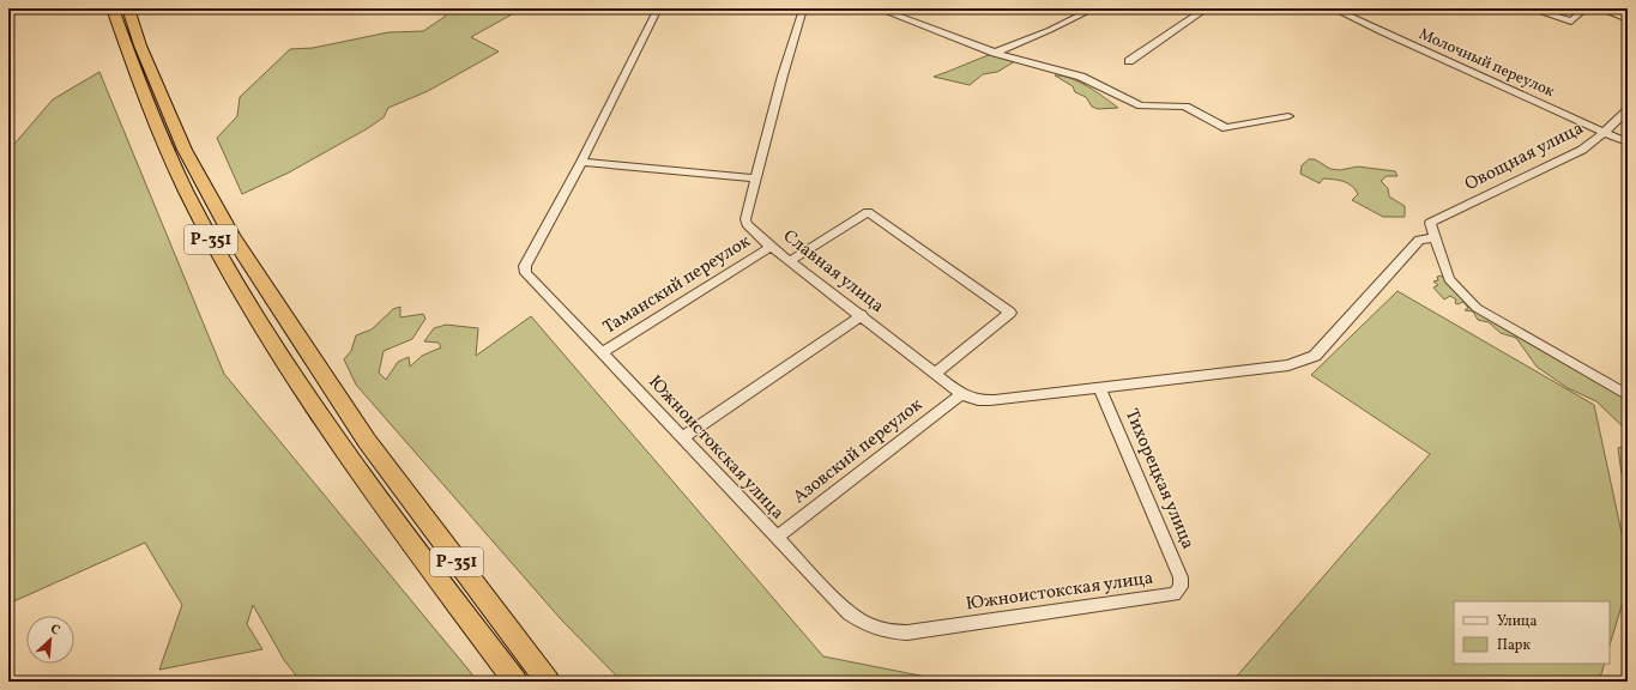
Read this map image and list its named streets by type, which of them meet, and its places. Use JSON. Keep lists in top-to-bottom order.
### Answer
{
  "streets": {
    "highway": ["Р-351"],
    "street": [
      "Молочный переулок",
      "Овощная улица",
      "Славная улица",
      "Таманский переулок",
      "Южноистокская улица",
      "Азовский переулок",
      "Тихорецкая улица"
    ]
  },
  "crossings": [
    ["Молочный переулок", "Овощная улица"],
    ["Овощная улица", "Славная улица"],
    ["Славная улица", "Таманский переулок"],
    ["Славная улица", "Азовский переулок"],
    ["Славная улица", "Тихорецкая улица"],
    ["Таманский переулок", "Южноистокская улица"],
    ["Южноистокская улица", "Азовский переулок"],
    ["Южноистокская улица", "Тихорецкая улица"]
  ],
  "legend": ["Улица", "Парк"],
  "north": "top right"
}
